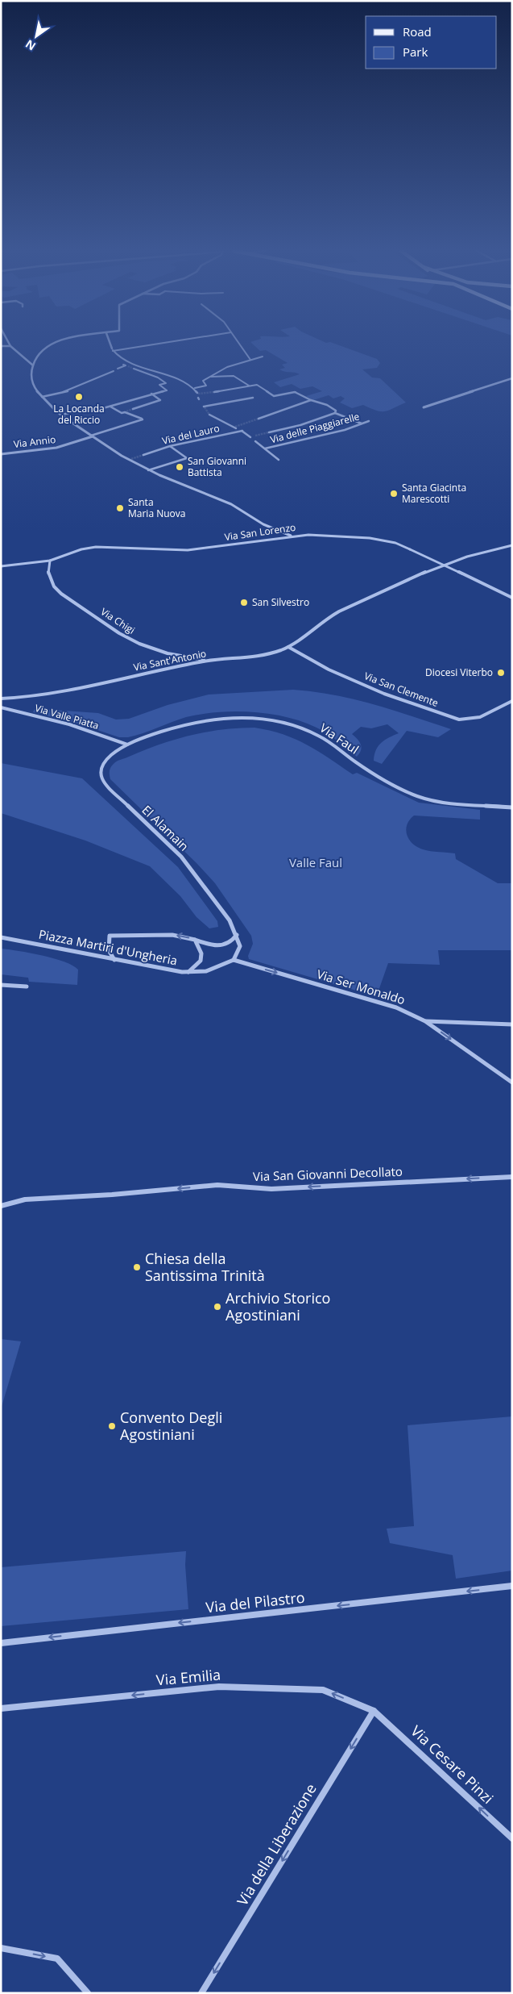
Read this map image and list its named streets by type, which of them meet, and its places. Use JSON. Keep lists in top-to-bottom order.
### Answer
{
  "streets": {
    "street": [
      "Via delle Piaggiarelle",
      "Via del Lauro",
      "Via Annio",
      "Via San Lorenzo",
      "Via Chigi",
      "Via Sant'Antonio",
      "Via San Clemente",
      "Via Valle Piatta",
      "Via Faul",
      "El Alamain",
      "Piazza Martiri d'Ungheria",
      "Via Ser Monaldo",
      "Via San Giovanni Decollato",
      "Via del Pilastro",
      "Via Emilia",
      "Via Cesare Pinzi",
      "Via della Liberazione"
    ]
  },
  "crossings": [
    ["Via San Lorenzo", "Via Chigi"],
    ["Via Chigi", "Via Sant'Antonio"],
    ["Via Sant'Antonio", "Via San Clemente"],
    ["Via Valle Piatta", "Via Faul"],
    ["Via Valle Piatta", "El Alamain"],
    ["Via Faul", "El Alamain"],
    ["Piazza Martiri d'Ungheria", "Via Ser Monaldo"],
    ["Via Emilia", "Via Cesare Pinzi"],
    ["Via Emilia", "Via della Liberazione"],
    ["Via Cesare Pinzi", "Via della Liberazione"]
  ],
  "one_way": [
    "Via Ser Monaldo",
    "Via San Giovanni Decollato",
    "Via del Pilastro",
    "Via Emilia",
    "Via Cesare Pinzi",
    "Via della Liberazione"
  ],
  "parks": ["Valle Faul"],
  "places": [
    "La Locanda del Riccio",
    "San Giovanni Battista",
    "Santa Giacinta Marescotti",
    "Santa Maria Nuova",
    "San Silvestro",
    "Diocesi Viterbo",
    "Chiesa della Santissima Trinità",
    "Archivio Storico Agostiniani",
    "Convento Degli Agostiniani"
  ],
  "legend": ["Road", "Park"],
  "north": "bottom left"
}
